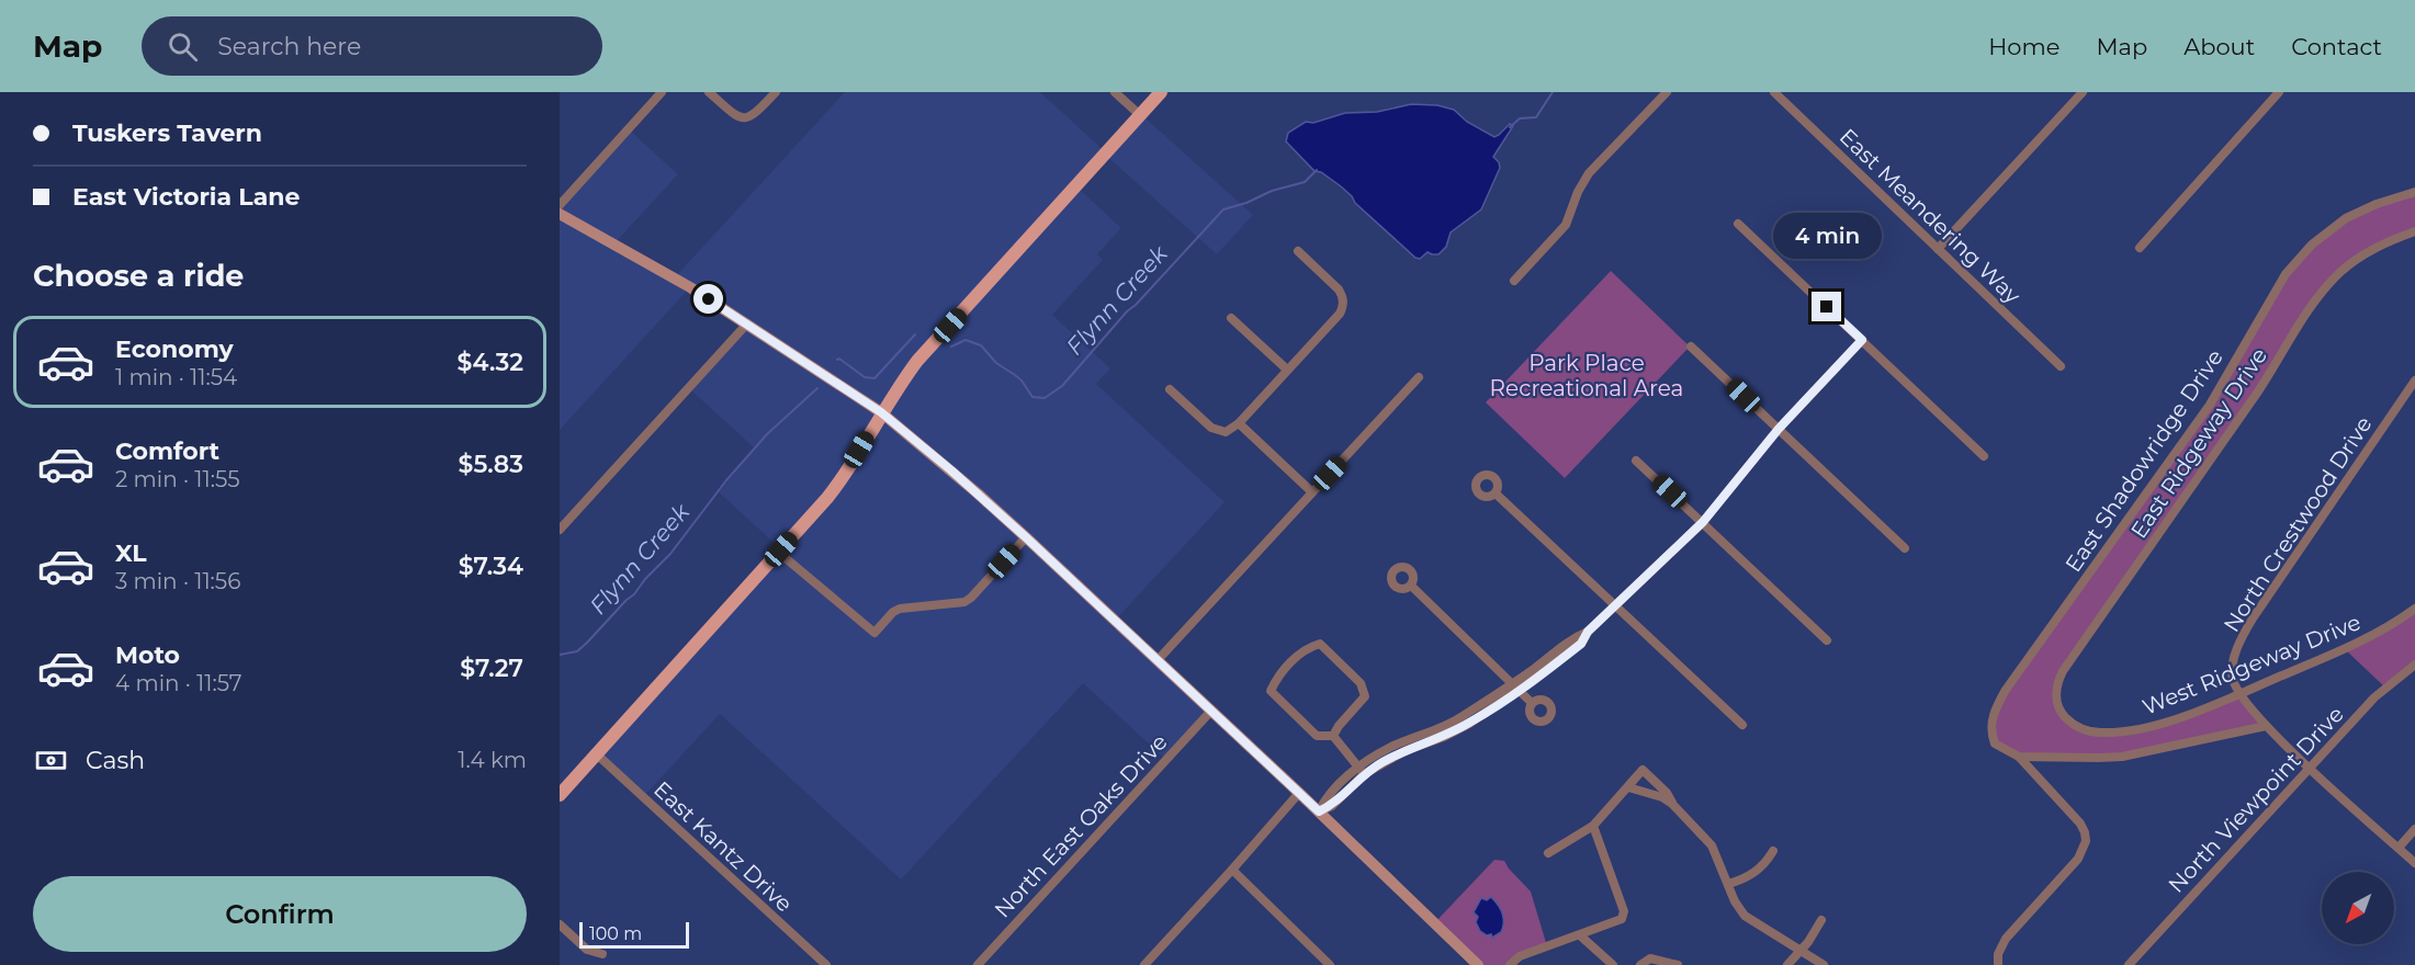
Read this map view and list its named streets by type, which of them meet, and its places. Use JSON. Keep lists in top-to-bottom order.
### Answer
{
  "streets": {
    "street": [
      "East Meandering Way",
      "East Ridgeway Drive",
      "East Shadowridge Drive",
      "North Crestwood Drive",
      "West Ridgeway Drive",
      "North Viewpoint Drive",
      "North East Oaks Drive",
      "East Kantz Drive"
    ]
  },
  "crossings": [
    ["East Ridgeway Drive", "West Ridgeway Drive"],
    ["North Crestwood Drive", "West Ridgeway Drive"]
  ],
  "water": ["Flynn Creek"],
  "parks": ["Park Place Recreational Area"],
  "scale_bar": "100 m",
  "north": "bottom left",
  "page": {
    "header": "Map",
    "search": "Search here",
    "nav": [
      "Home",
      "Map",
      "About",
      "Contact"
    ],
    "banner": ["Tuskers Tavern", "East Victoria Lane"],
    "bubble": "4 min",
    "heading": "Choose a ride",
    "list": [
      {
        "name": "Economy",
        "note": "1 min · 11:54",
        "value": "$4.32"
      },
      {
        "name": "Comfort",
        "note": "2 min · 11:55",
        "value": "$5.83"
      },
      {
        "name": "XL",
        "note": "3 min · 11:56",
        "value": "$7.34"
      },
      {
        "name": "Moto",
        "note": "4 min · 11:57",
        "value": "$7.27"
      }
    ],
    "pay": ["Cash", "1.4 km"],
    "buttons": "Confirm",
    "scale": "100 m"
  }
}
